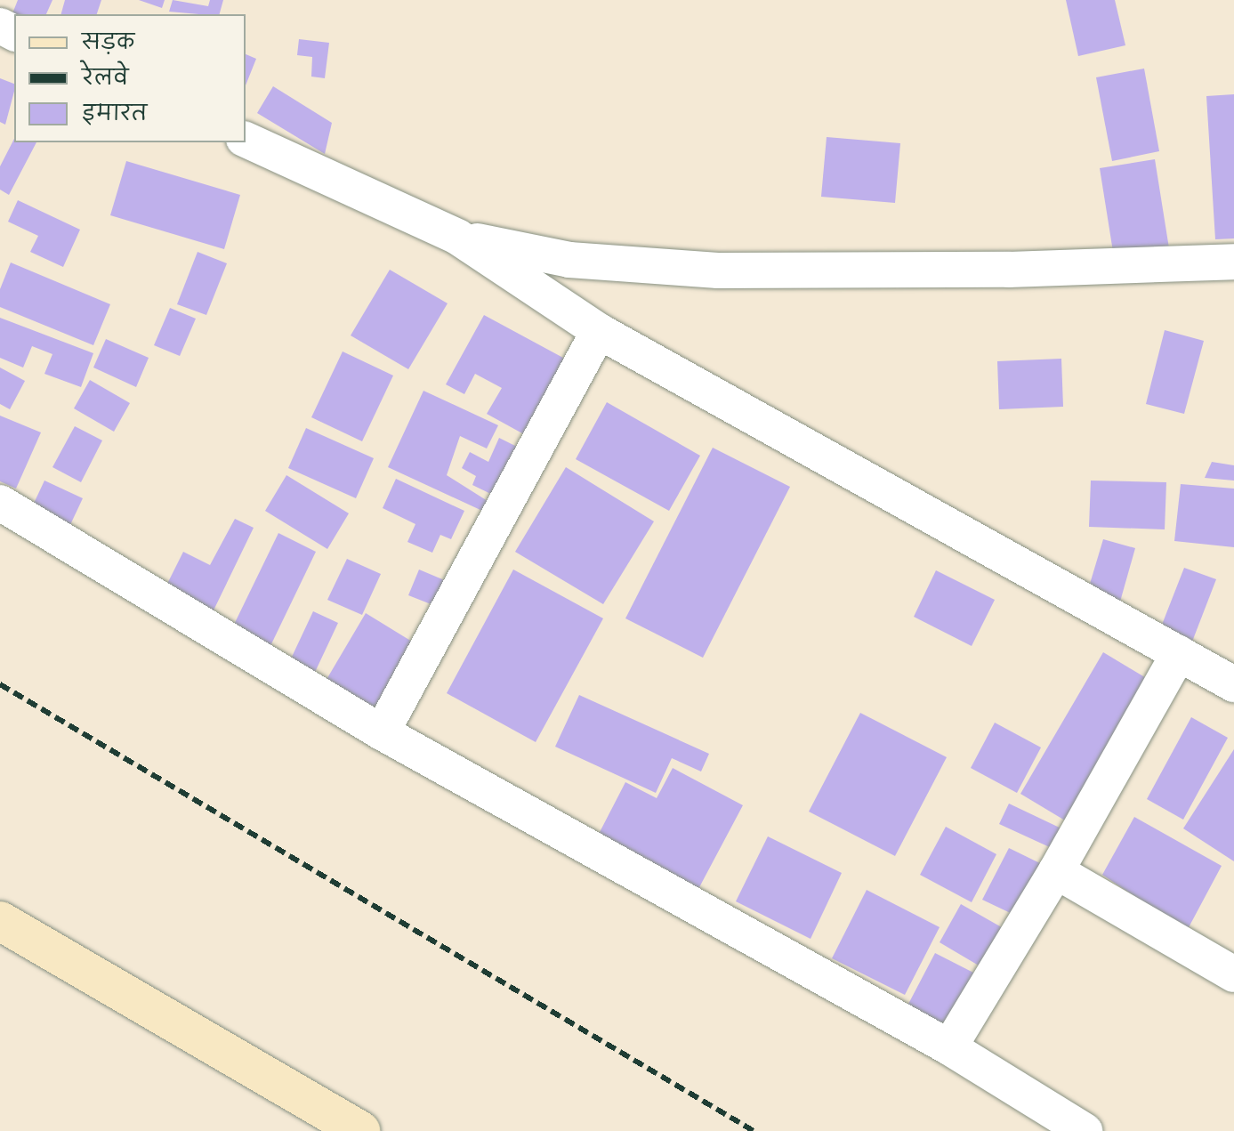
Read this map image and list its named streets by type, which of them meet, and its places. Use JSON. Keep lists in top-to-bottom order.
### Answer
{
  "legend": ["सड़क", "रेलवे", "इमारत"]
}
